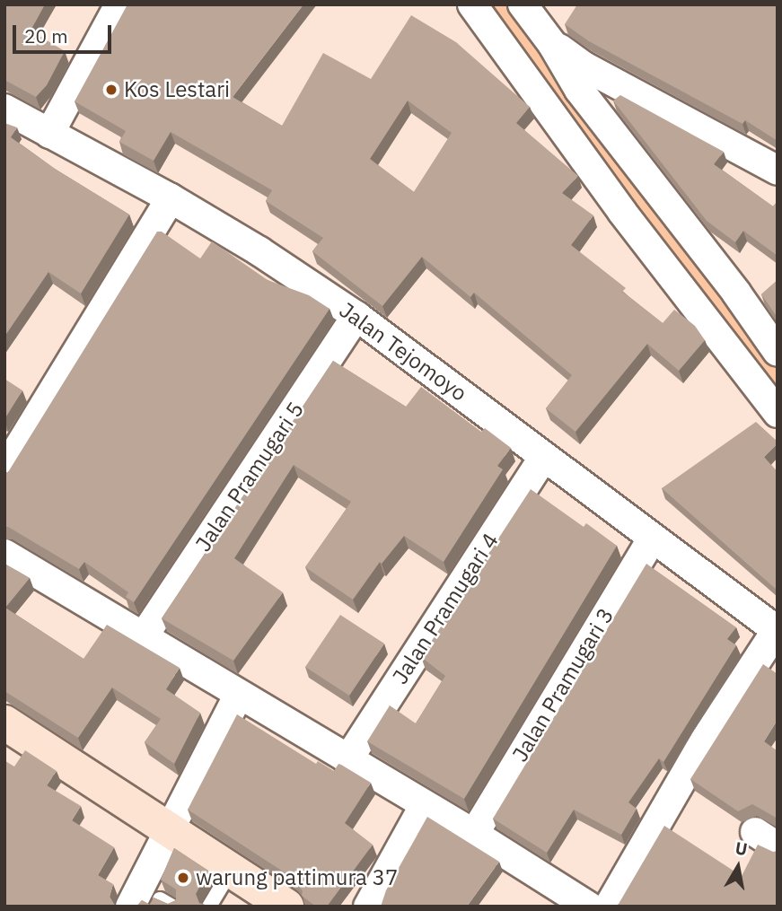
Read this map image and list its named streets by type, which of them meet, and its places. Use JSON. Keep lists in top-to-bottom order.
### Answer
{
  "streets": {
    "street": [
      "Jalan Tejomoyo",
      "Jalan Pramugari 5",
      "Jalan Pramugari 4",
      "Jalan Pramugari 3"
    ]
  },
  "crossings": [
    ["Jalan Tejomoyo", "Jalan Pramugari 5"],
    ["Jalan Tejomoyo", "Jalan Pramugari 4"],
    ["Jalan Tejomoyo", "Jalan Pramugari 3"]
  ],
  "places": ["Kos Lestari", "warung pattimura 37"],
  "scale_bar": "20 m",
  "north": "top"
}
